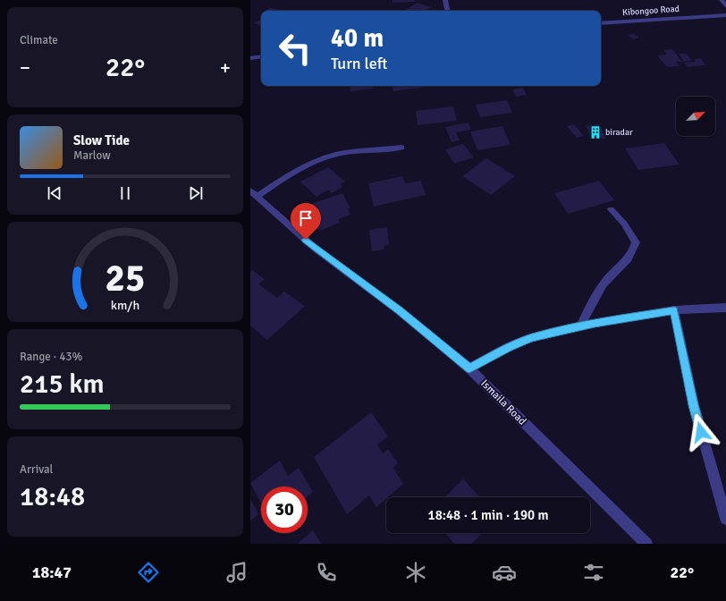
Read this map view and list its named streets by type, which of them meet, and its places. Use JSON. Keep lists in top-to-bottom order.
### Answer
{
  "streets": {
    "street": ["Kibongoo Road", "Ismaila Road"]
  },
  "places": {
    "building": ["biradar"]
  },
  "north": "top right",
  "page": {
    "tile": [
      "Climate",
      ["Range · 43%", "215 km"],
      ["Arrival", "18:48"]
    ],
    "turn": ["40 m", "Turn left"],
    "heat": ["−", "22°", "+"],
    "song": ["Slow Tide", "Marlow"],
    "limit": "30",
    "trip": "18:48 · 1 min · 190 m",
    "tabs": ["18:47", "22°"],
    "gauge": ["25", "km/h"]
  }
}
